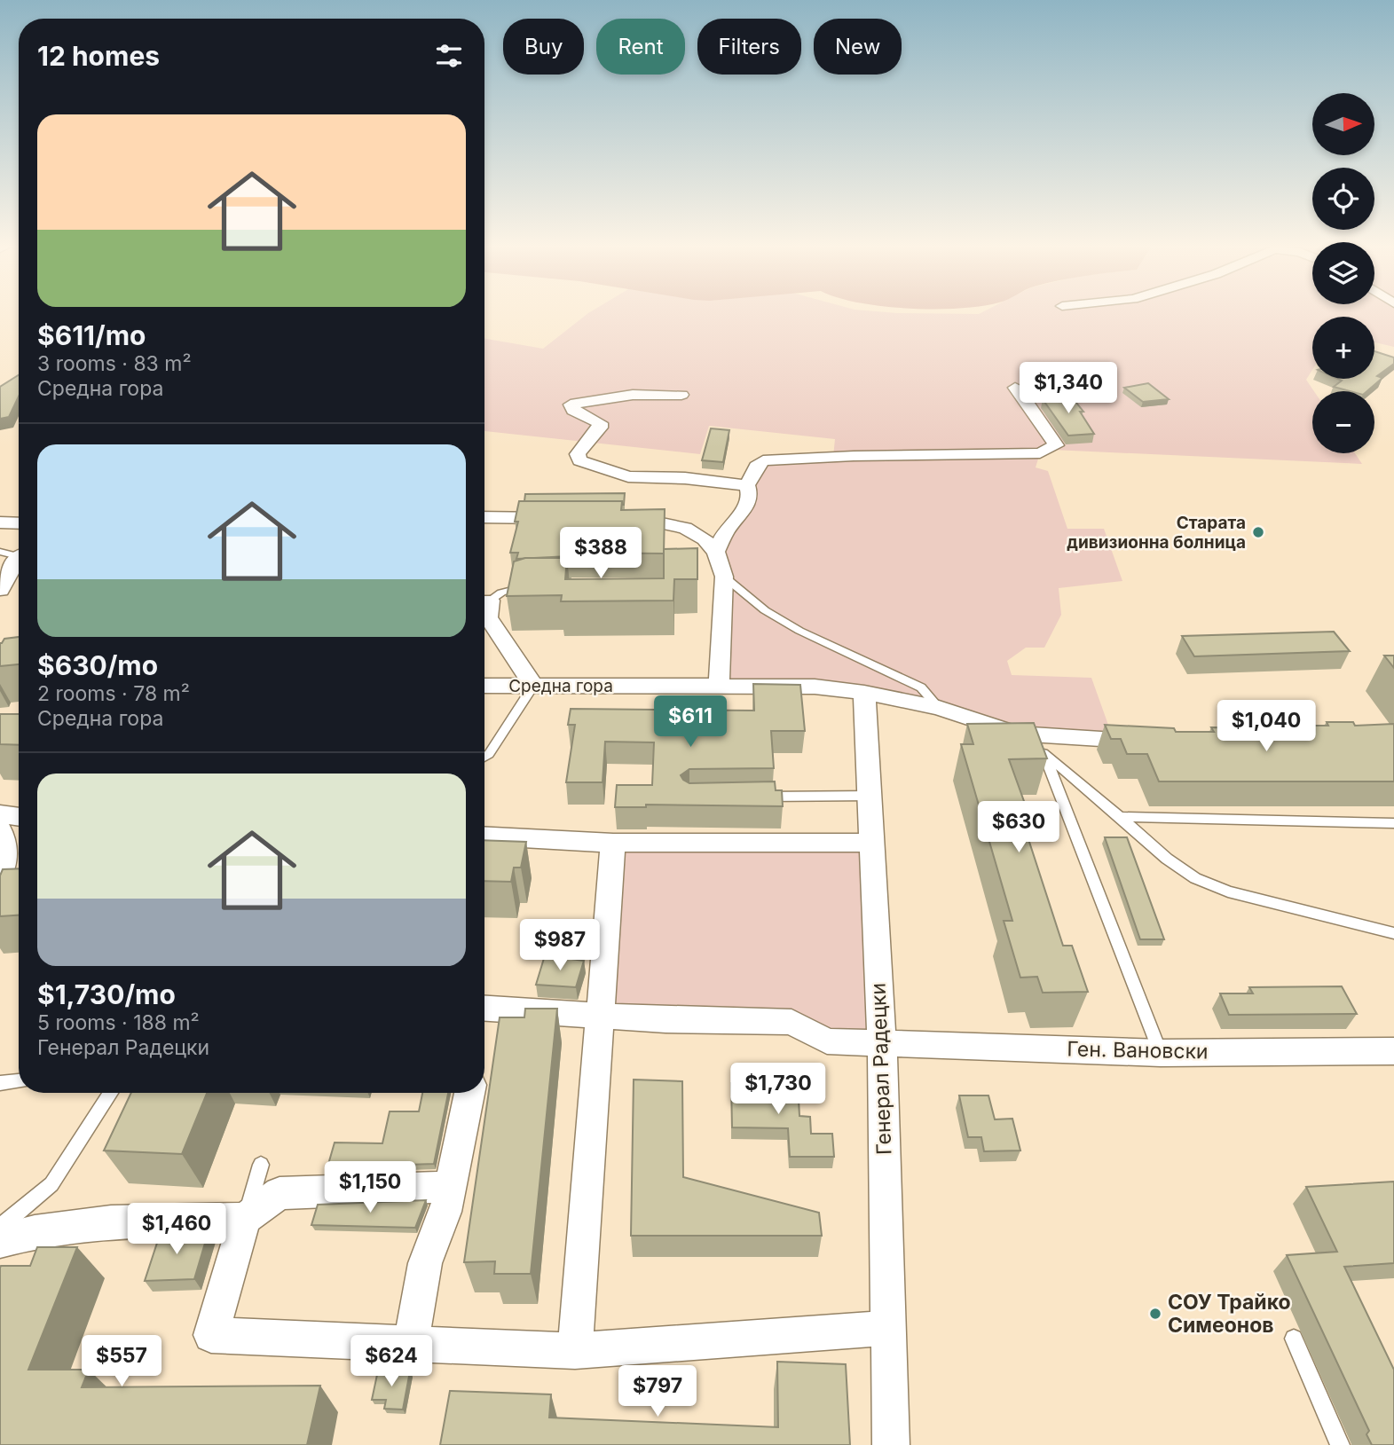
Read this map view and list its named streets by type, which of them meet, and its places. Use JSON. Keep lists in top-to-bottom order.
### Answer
{
  "streets": {
    "street": ["Средна гора", "Ген. Вановски", "Генерал Радецки"]
  },
  "crossings": [
    ["Средна гора", "Генерал Радецки"],
    ["Ген. Вановски", "Генерал Радецки"]
  ],
  "places": ["Старата дивизионна болница", "СОУ Трайко Симеонов"],
  "north": "right",
  "page": {
    "chip": [
      "Buy",
      "Rent",
      "Filters",
      "New"
    ],
    "heading": "12 homes",
    "map_buttons": ["+", "−"],
    "list": [
      {
        "name": "$611/mo",
        "note": "3 rooms · 83 m² · Средна гора"
      },
      {
        "name": "$630/mo",
        "note": "2 rooms · 78 m² · Средна гора"
      },
      {
        "name": "$1,730/mo",
        "note": "5 rooms · 188 m² · Генерал Радецки"
      }
    ],
    "price": [
      "$1,340",
      "$388",
      "$611",
      "$1,040",
      "$630",
      "$987",
      "$1,730",
      "$1,150",
      "$1,460",
      "$557",
      "$624",
      "$797"
    ]
  }
}
